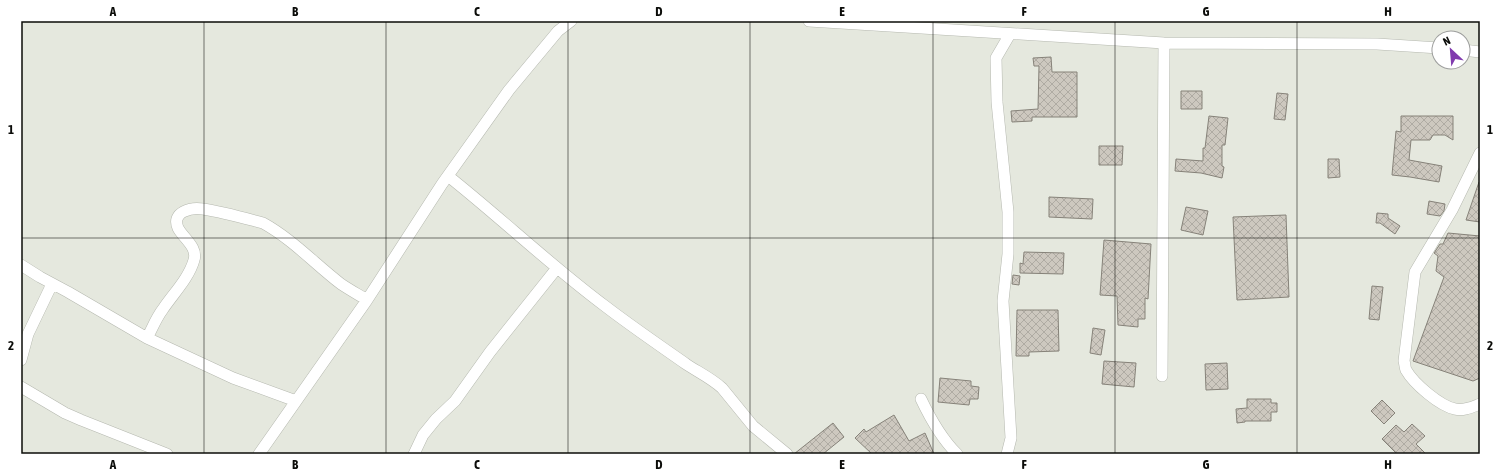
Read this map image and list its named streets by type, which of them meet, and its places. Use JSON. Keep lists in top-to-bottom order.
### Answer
{
  "north": "top left",
  "grid": {
    "columns": [
      "A",
      "B",
      "C",
      "D",
      "E",
      "F",
      "G",
      "H"
    ],
    "rows": ["1", "2"]
  }
}
